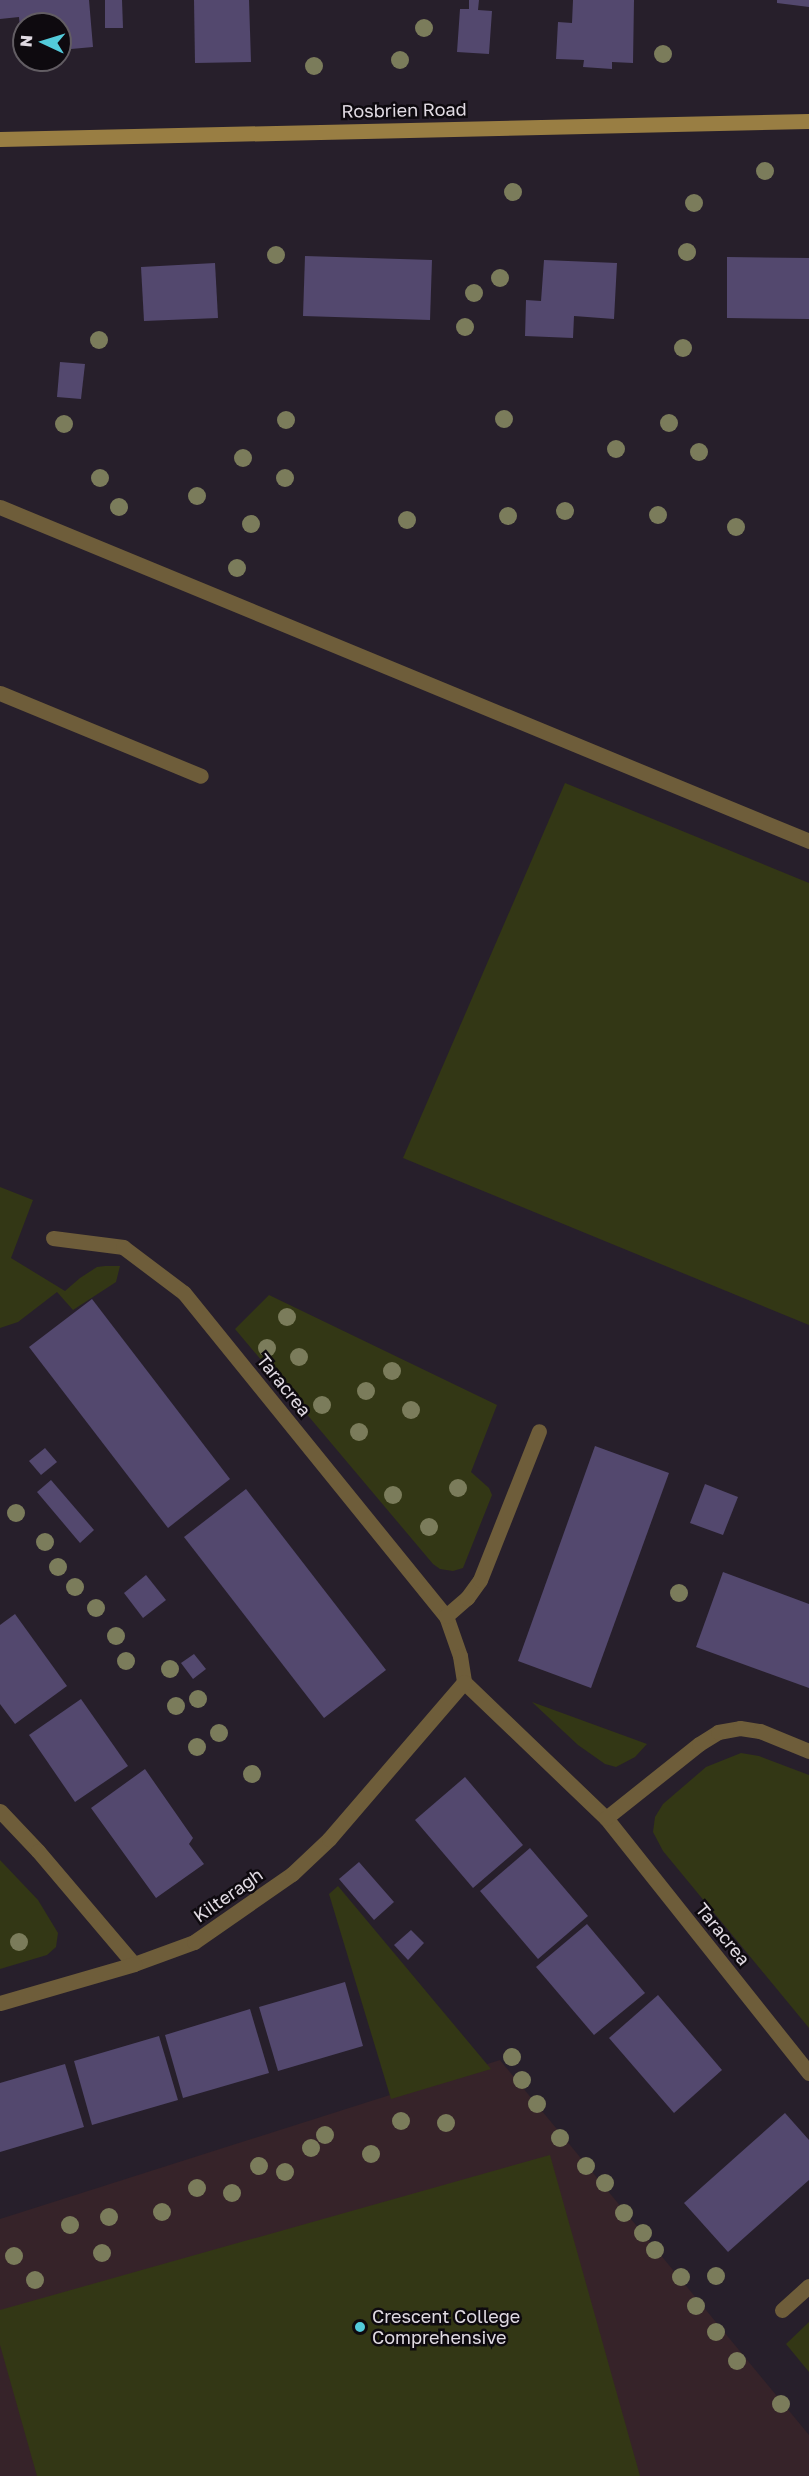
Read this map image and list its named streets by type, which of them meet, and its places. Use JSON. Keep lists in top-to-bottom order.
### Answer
{
  "streets": {
    "street": ["Rosbrien Road", "Taracrea", "Kilteragh"]
  },
  "crossings": [
    ["Taracrea", "Kilteragh"]
  ],
  "places": ["Crescent College Comprehensive"],
  "north": "left"
}
